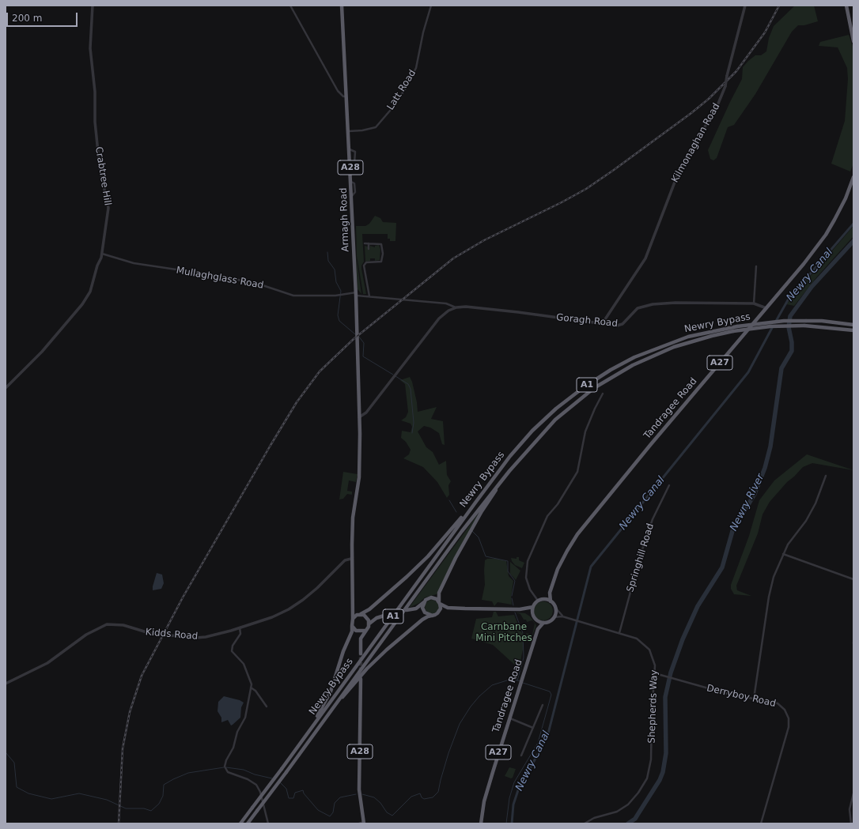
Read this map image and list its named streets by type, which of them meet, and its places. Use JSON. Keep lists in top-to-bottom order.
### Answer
{
  "streets": {
    "highway": [
      "A28",
      "Armagh Road",
      "Newry Bypass",
      "A27",
      "A1",
      "Tandragee Road"
    ],
    "street": [
      "Latt Road",
      "Kilmonaghan Road",
      "Crabtree Hill",
      "Mullaghglass Road",
      "Goragh Road",
      "Springhill Road",
      "Kidds Road",
      "Derryboy Road",
      "Shepherds Way"
    ]
  },
  "crossings": [
    ["Latt Road", "Armagh Road"],
    ["Kilmonaghan Road", "Goragh Road"],
    ["A28", "Armagh Road"],
    ["A28", "Kidds Road"],
    ["Crabtree Hill", "Mullaghglass Road"],
    ["Armagh Road", "Mullaghglass Road"],
    ["Armagh Road", "Goragh Road"],
    ["Armagh Road", "Kidds Road"],
    ["Mullaghglass Road", "Goragh Road"],
    ["Goragh Road", "Tandragee Road"],
    ["A27", "Tandragee Road"],
    ["A27", "Shepherds Way"],
    ["Tandragee Road", "Shepherds Way"],
    ["Springhill Road", "Shepherds Way"],
    ["Derryboy Road", "Shepherds Way"]
  ],
  "water": ["Newry Canal", "Newry River"],
  "parks": ["Carnbane Mini Pitches"],
  "scale_bar": "200 m"
}
